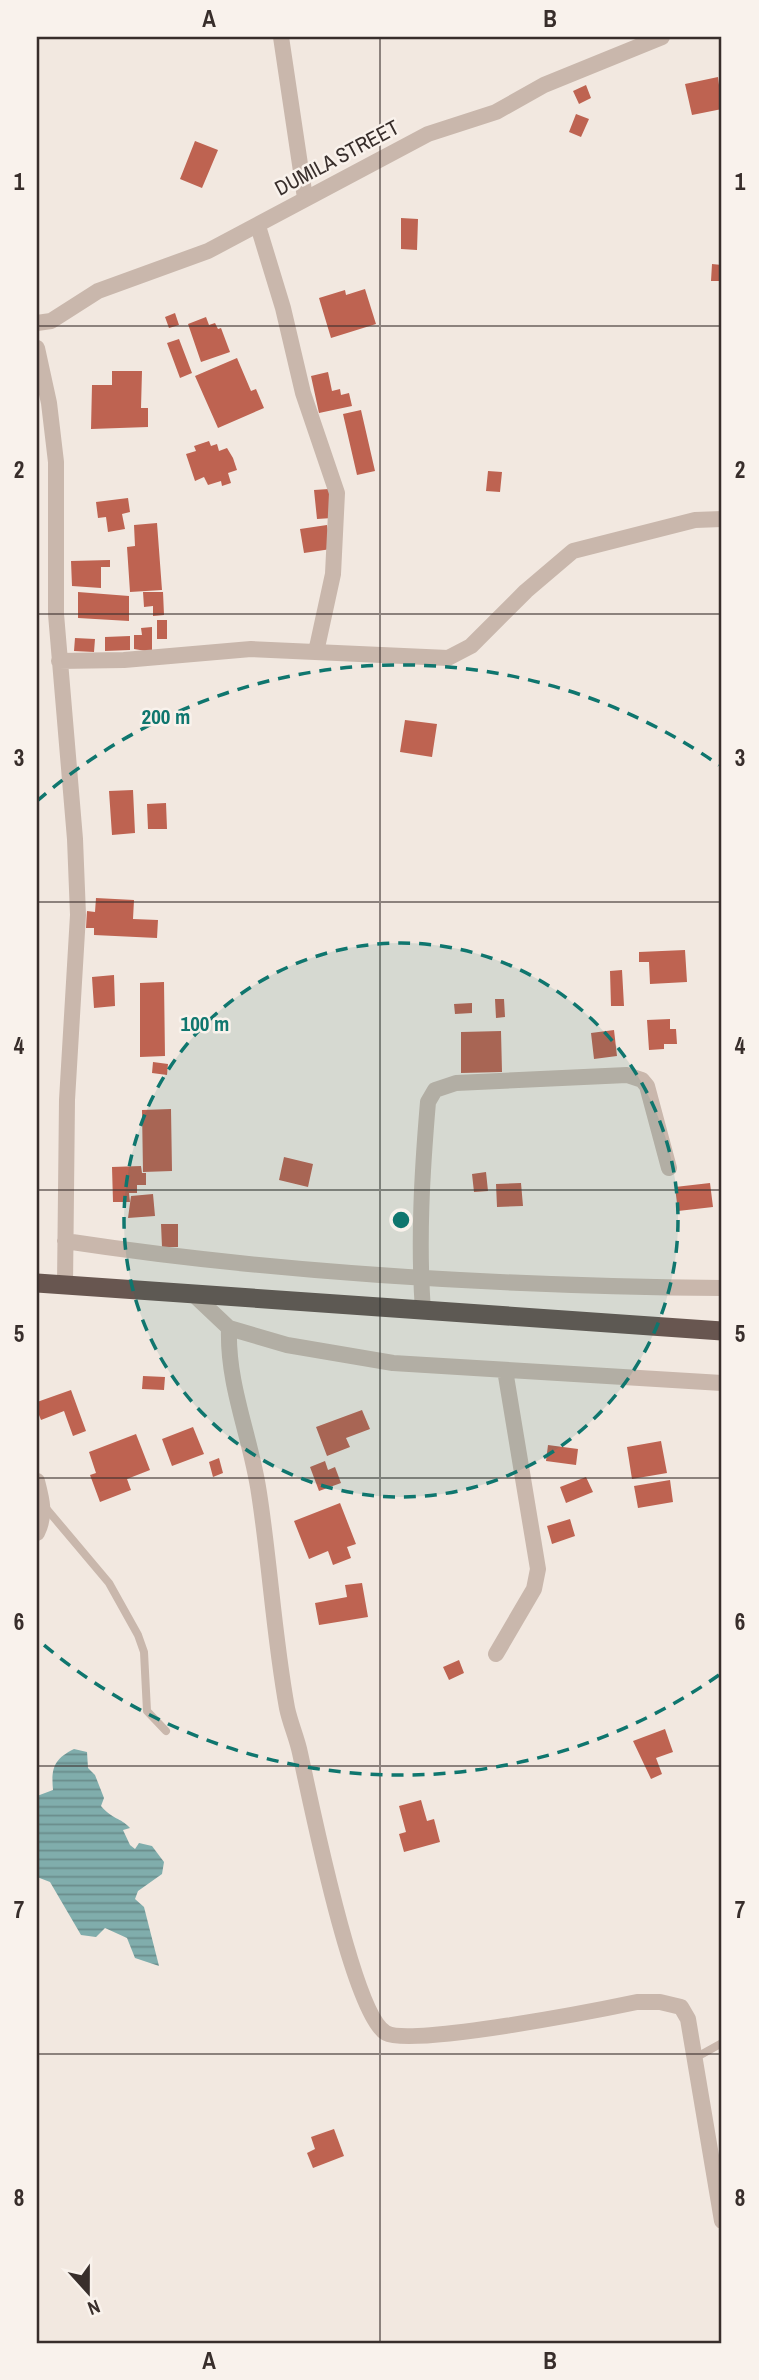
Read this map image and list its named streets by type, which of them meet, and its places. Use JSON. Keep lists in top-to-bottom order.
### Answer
{
  "streets": {
    "street": ["DUMILA STREET"]
  },
  "north": "bottom",
  "grid": {
    "columns": ["A", "B"],
    "rows": [
      "1",
      "2",
      "3",
      "4",
      "5",
      "6",
      "7",
      "8"
    ]
  },
  "rings": ["200 m", "100 m"]
}
